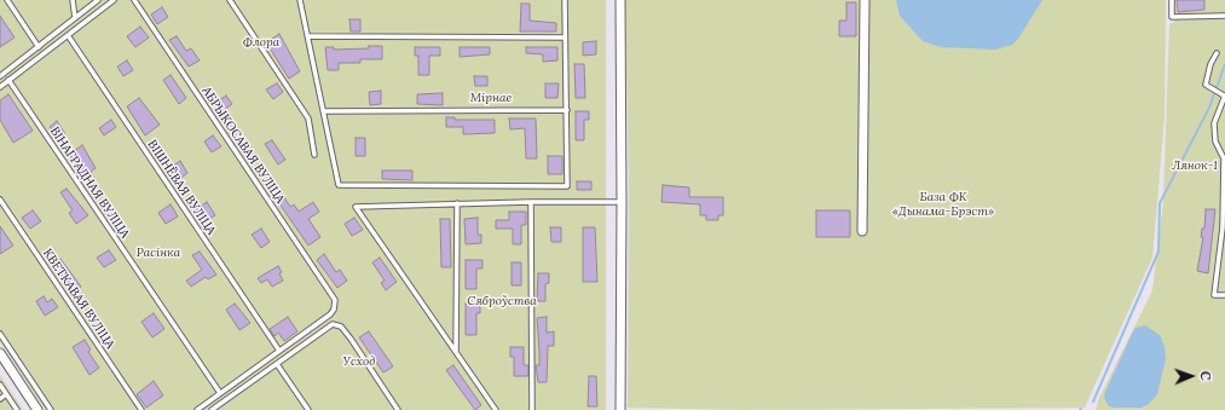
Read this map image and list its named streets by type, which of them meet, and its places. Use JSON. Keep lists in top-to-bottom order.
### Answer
{
  "streets": {
    "lane": [
      "АБРЫКОСАВАЯ ВУЛІЦА",
      "ВІНАГРАДНАЯ ВУЛІЦА",
      "ВІШНЁВАЯ ВУЛІЦА",
      "КВЕТКАВАЯ ВУЛІЦА"
    ]
  },
  "crossings": [
    ["АБРЫКОСАВАЯ ВУЛІЦА", "ВІШНЁВАЯ ВУЛІЦА"]
  ],
  "parks": [
    "Флора",
    "Мірнае",
    "Лянок-1",
    "База ФК «Дынама-Брэст»",
    "Расінка",
    "Сяброўства",
    "Усход"
  ],
  "north": "right"
}
